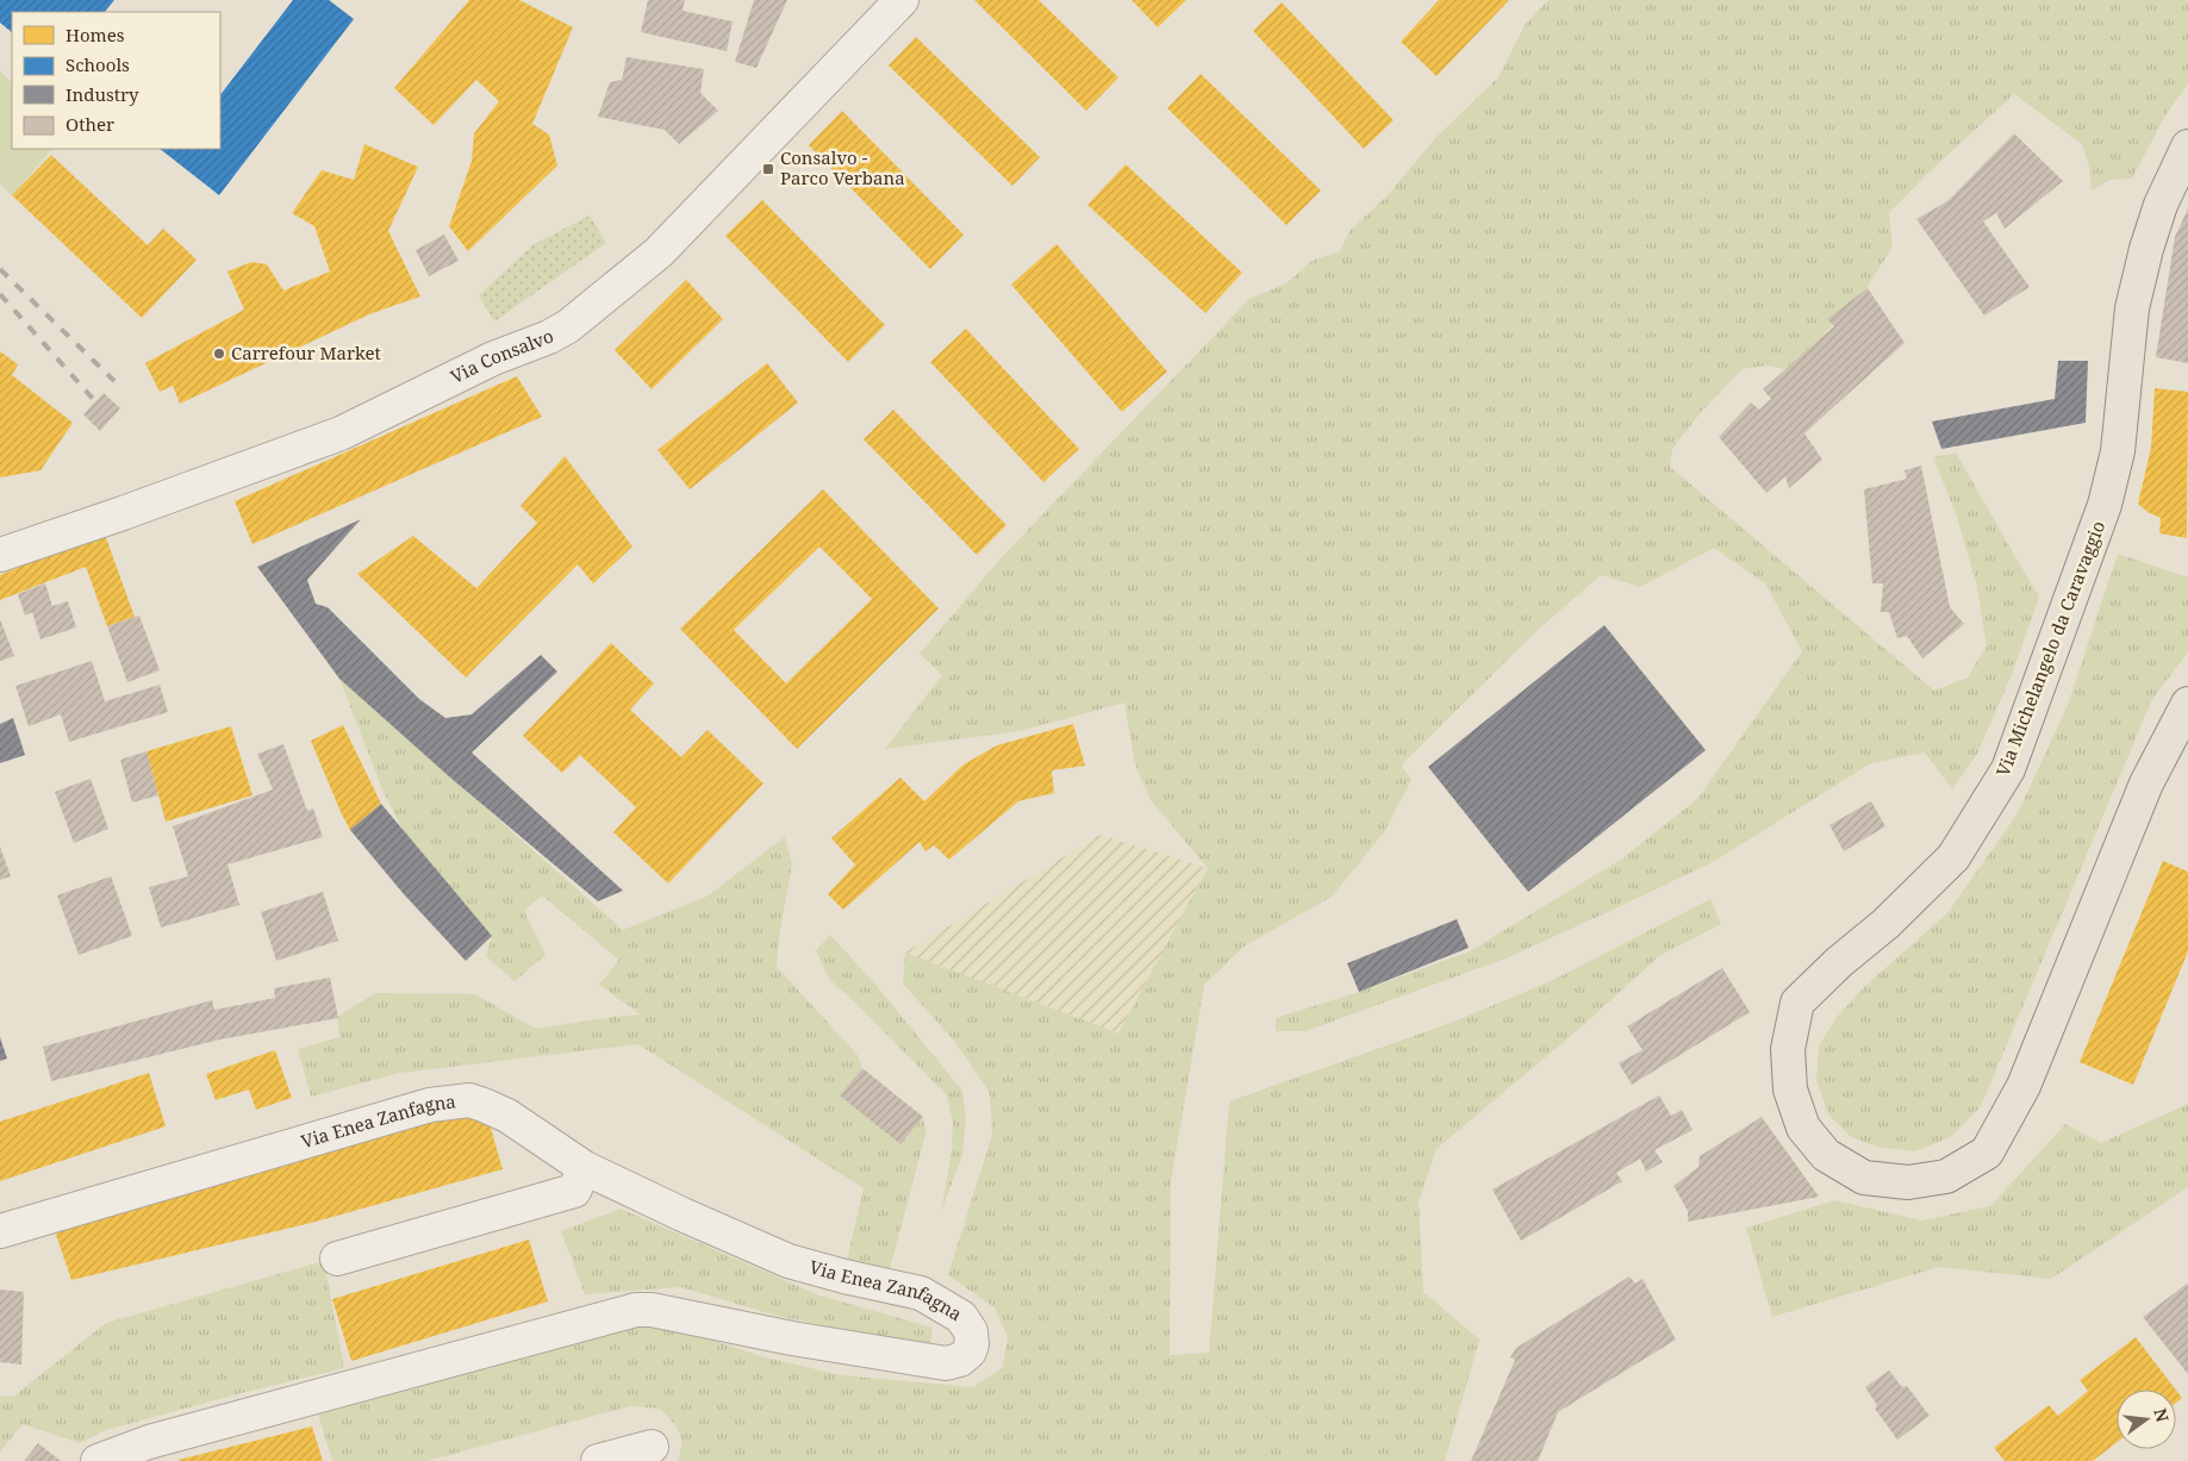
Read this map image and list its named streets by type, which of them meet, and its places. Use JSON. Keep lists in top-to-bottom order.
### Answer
{
  "streets": {
    "main road": ["Via Michelangelo da Caravaggio"],
    "street": ["Via Consalvo", "Via Enea Zanfagna"]
  },
  "places": {
    "transit": ["Consalvo - Parco Verbana"],
    "other": ["Carrefour Market"]
  },
  "legend": [
    "Homes",
    "Schools",
    "Industry",
    "Other"
  ],
  "north": "right"
}
